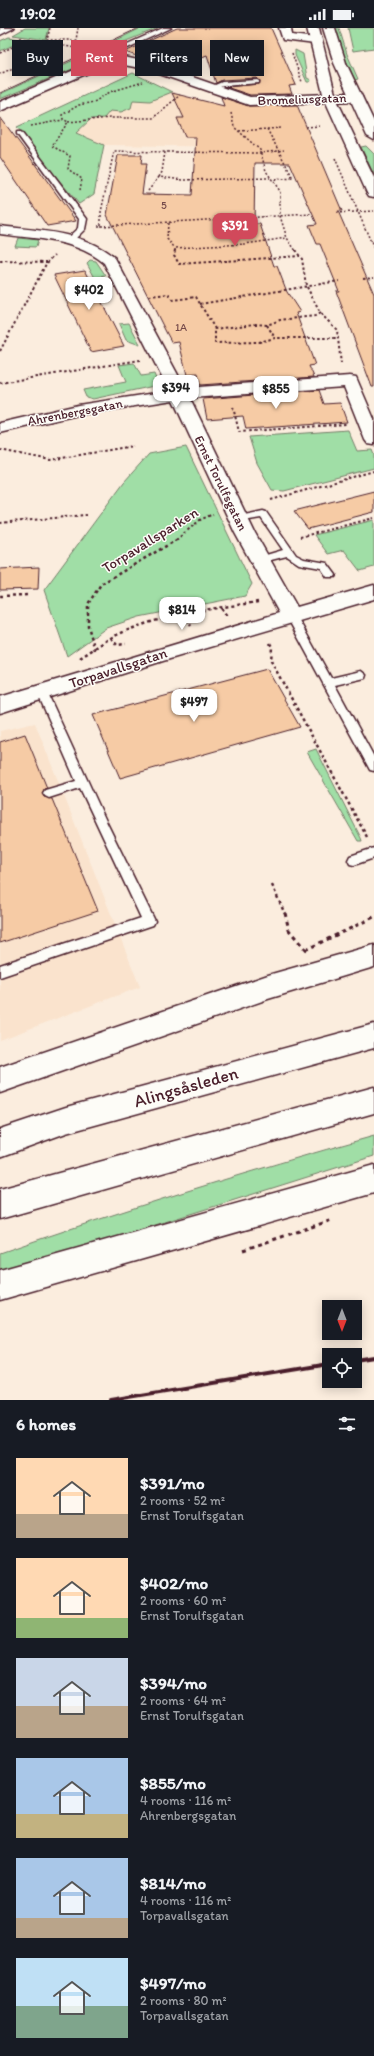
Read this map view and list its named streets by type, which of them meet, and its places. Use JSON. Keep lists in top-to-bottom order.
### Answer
{
  "streets": {
    "main road": [
      "Bromeliusgatan",
      "Ahrenbergsgatan",
      "Ernst Torulfsgatan",
      "Torpavallsgatan",
      "Alingsåsleden"
    ],
    "path": ["Torpavallsparken"]
  },
  "crossings": [
    ["Ahrenbergsgatan", "Ernst Torulfsgatan"],
    ["Ernst Torulfsgatan", "Torpavallsparken"],
    ["Ernst Torulfsgatan", "Torpavallsgatan"]
  ],
  "house_numbers": ["5", "1A"],
  "north": "bottom",
  "page": {
    "status": "19:02",
    "chip": [
      "Buy",
      "Rent",
      "Filters",
      "New"
    ],
    "price": [
      "$391",
      "$402",
      "$394",
      "$855",
      "$814",
      "$497"
    ],
    "heading": "6 homes",
    "list": [
      {
        "name": "$391/mo",
        "note": "2 rooms · 52 m² · Ernst Torulfsgatan"
      },
      {
        "name": "$402/mo",
        "note": "2 rooms · 60 m² · Ernst Torulfsgatan"
      },
      {
        "name": "$394/mo",
        "note": "2 rooms · 64 m² · Ernst Torulfsgatan"
      },
      {
        "name": "$855/mo",
        "note": "4 rooms · 116 m² · Ahrenbergsgatan"
      },
      {
        "name": "$814/mo",
        "note": "4 rooms · 116 m² · Torpavallsgatan"
      },
      {
        "name": "$497/mo",
        "note": "2 rooms · 80 m² · Torpavallsgatan"
      }
    ]
  }
}
